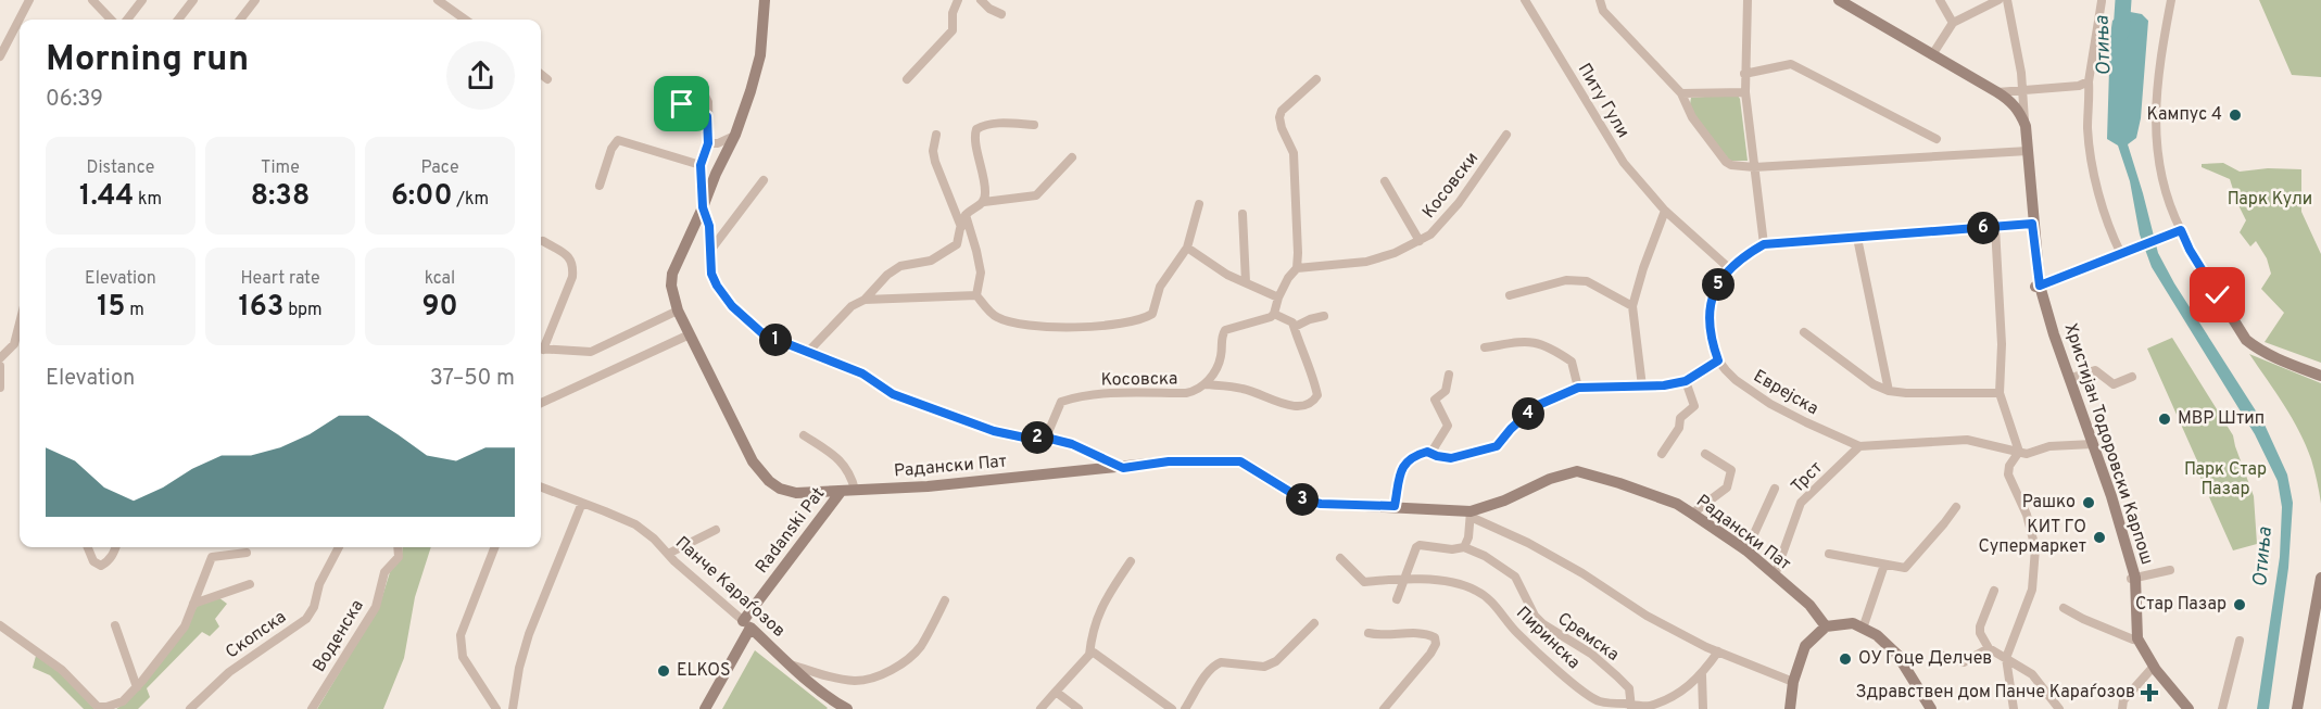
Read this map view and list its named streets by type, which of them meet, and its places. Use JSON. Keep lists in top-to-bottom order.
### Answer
{
  "streets": {
    "street": [
      "Питу Гули",
      "Косовски",
      "Косовска",
      "Еврејска",
      "Христијан Тодоровски Карпош",
      "Радански Пат",
      "Трст",
      "Radanski Pat",
      "Панче Караѓозов",
      "Скопска",
      "Воденска",
      "Сремска",
      "Пиринска"
    ]
  },
  "crossings": [
    ["Питу Гули", "Еврејска"],
    ["Еврејска", "Трст"],
    ["Радански Пат", "Трст"],
    ["Радански Пат", "Radanski Pat"],
    ["Radanski Pat", "Панче Караѓозов"],
    ["Сремска", "Пиринска"]
  ],
  "water": ["Отиња"],
  "parks": ["Парк Кули", "Парк Стар Пазар"],
  "places": {
    "other": [
      "Кампус 4",
      "МВР Штип",
      "Рашко",
      "КИТ ГО Супермаркет",
      "Стар Пазар",
      "ОУ Гоце Делчев",
      "ELKOS"
    ],
    "health": ["Здравствен дом Панче Караѓозов"]
  },
  "page": {
    "heading": ["Morning run", "06:39"],
    "stats": [
      ["Distance", "1.44 km"],
      ["Time", "8:38"],
      ["Pace", "6:00 /km"],
      ["Elevation", "15 m"],
      ["Heart rate", "163 bpm"],
      ["kcal", "90"]
    ],
    "pins": [
      "6",
      "5",
      "1",
      "4",
      "2",
      "3"
    ],
    "chart": ["Elevation", "37–50 m"]
  }
}
